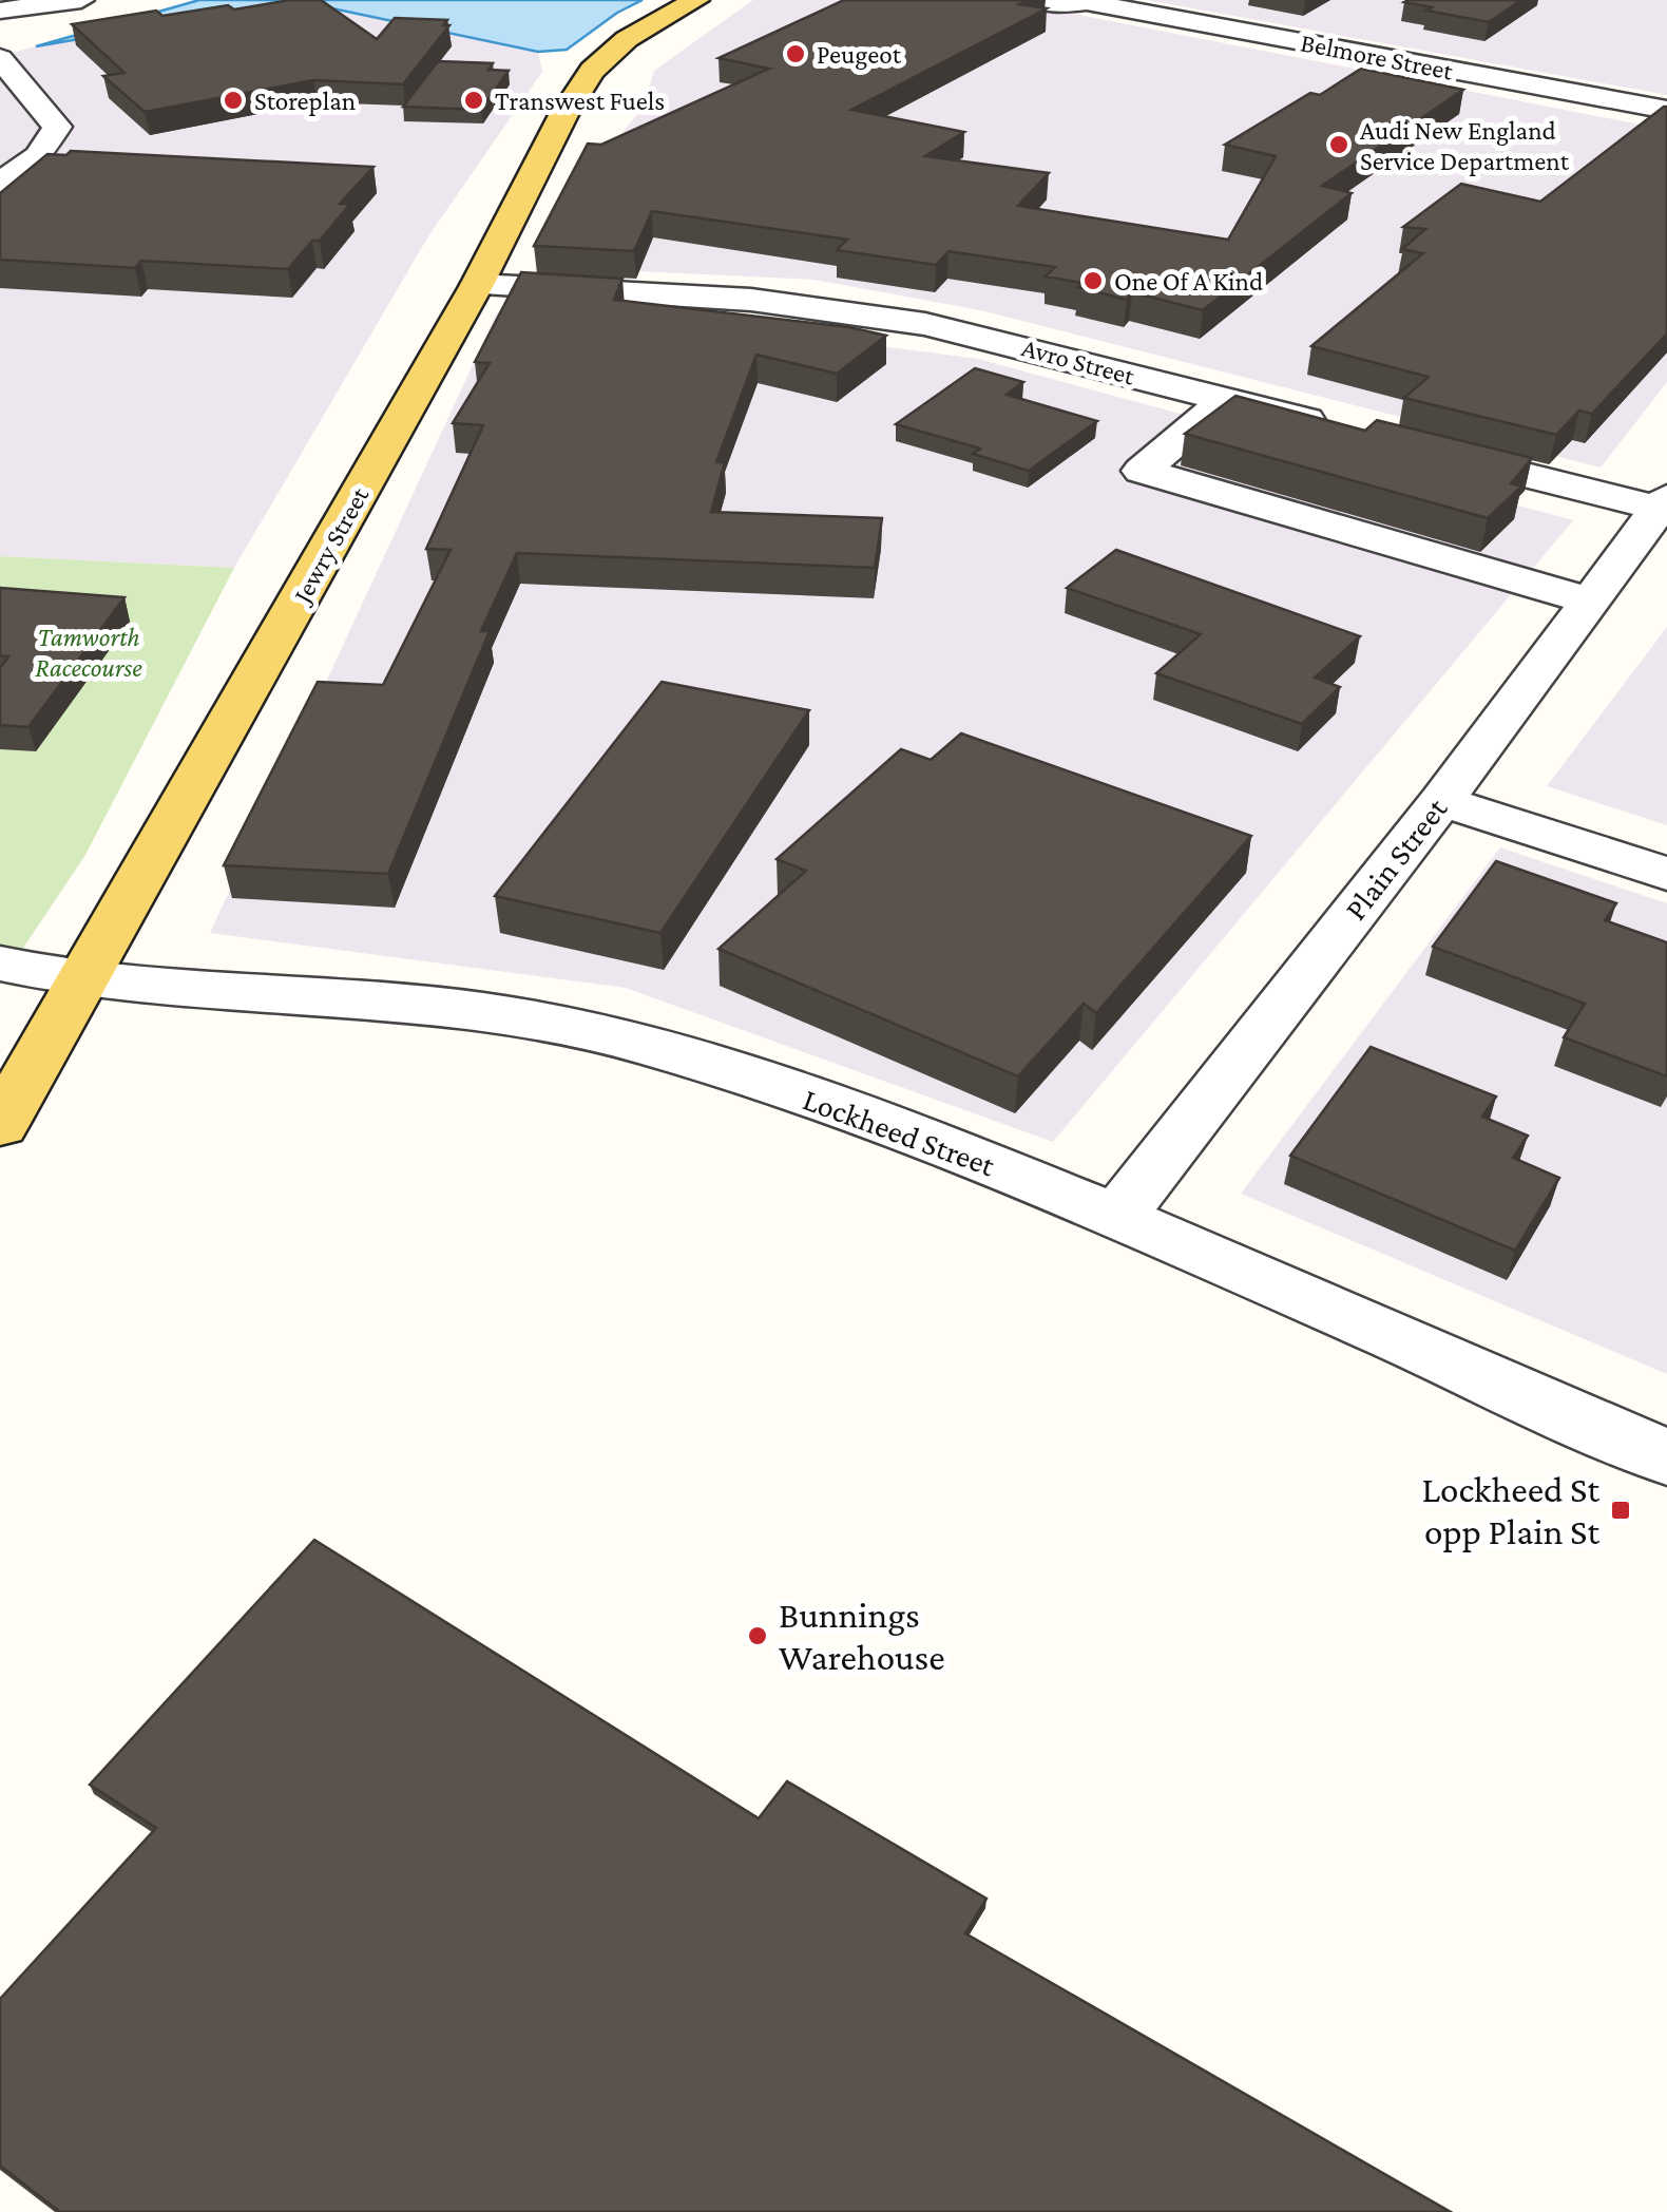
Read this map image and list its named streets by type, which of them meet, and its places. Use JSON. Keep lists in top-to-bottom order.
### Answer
{
  "streets": {
    "main road": ["Jewry Street"],
    "street": [
      "Belmore Street",
      "Avro Street",
      "Plain Street",
      "Lockheed Street"
    ]
  },
  "crossings": [
    ["Avro Street", "Jewry Street"],
    ["Jewry Street", "Lockheed Street"],
    ["Plain Street", "Lockheed Street"]
  ],
  "parks": ["Tamworth Racecourse"],
  "places": {
    "other": [
      "Peugeot",
      "Storeplan",
      "Transwest Fuels",
      "Audi New England Service Department",
      "One Of A Kind",
      "Bunnings Warehouse"
    ],
    "transit": ["Lockheed St opp Plain St"]
  }
}
